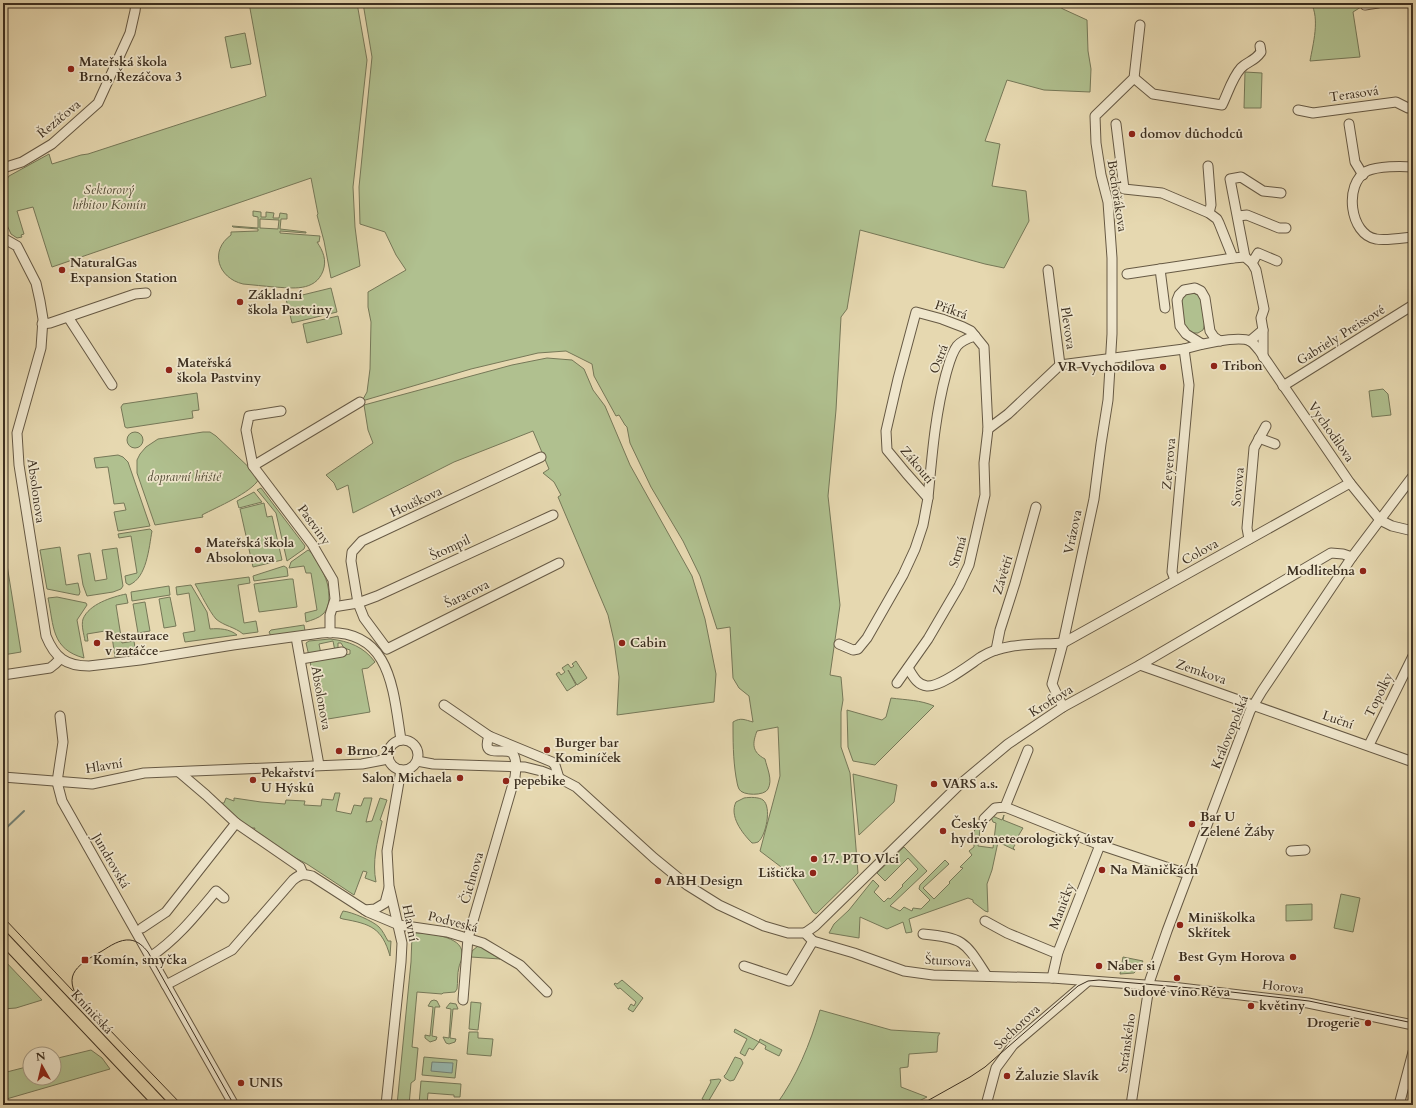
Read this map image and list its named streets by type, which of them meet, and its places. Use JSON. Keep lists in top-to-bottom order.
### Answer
{
  "streets": {
    "main road": ["Kníničská"],
    "street": [
      "Terasová",
      "Řezáčova",
      "Bochořákova",
      "Příkrá",
      "Plevova",
      "Gabriely Preissové",
      "Ostrá",
      "Vychodilova",
      "Zeyerova",
      "Zákoutí",
      "Sovova",
      "Absolonova",
      "Houškova",
      "Pastviny",
      "Vrázova",
      "Štompil",
      "Strmá",
      "Colova",
      "Závětří",
      "Šaracova",
      "Zemkova",
      "Topolky",
      "Kroftova",
      "Luční",
      "Královopolská",
      "Hlavní",
      "Jundrovská",
      "Čichnova",
      "Maničky",
      "Podveská",
      "Štursova",
      "Horova",
      "Sochorova",
      "Stránského"
    ]
  },
  "crossings": [
    ["Bochořákova", "Vrázova"],
    ["Příkrá", "Ostrá"],
    ["Příkrá", "Zákoutí"],
    ["Plevova", "Strmá"],
    ["Gabriely Preissové", "Vychodilova"],
    ["Ostrá", "Zákoutí"],
    ["Vychodilova", "Colova"],
    ["Vychodilova", "Královopolská"],
    ["Zeyerova", "Colova"],
    ["Sovova", "Colova"],
    ["Absolonova", "Hlavní"],
    ["Houškova", "Štompil"],
    ["Houškova", "Šaracova"],
    ["Vrázova", "Colova"],
    ["Vrázova", "Kroftova"],
    ["Štompil", "Šaracova"],
    ["Zemkova", "Kroftova"],
    ["Zemkova", "Luční"],
    ["Zemkova", "Královopolská"],
    ["Topolky", "Luční"],
    ["Kroftova", "Královopolská"],
    ["Kroftova", "Štursova"],
    ["Luční", "Královopolská"],
    ["Královopolská", "Horova"],
    ["Královopolská", "Stránského"],
    ["Hlavní", "Jundrovská"],
    ["Hlavní", "Podveská"],
    ["Čichnova", "Podveská"],
    ["Maničky", "Štursova"],
    ["Štursova", "Horova"],
    ["Štursova", "Sochorova"],
    ["Horova", "Sochorova"],
    ["Horova", "Stránského"]
  ],
  "parks": ["Sektorový hřbitov Komín", "dopravní hřiště"],
  "places": {
    "other": [
      "Mateřská škola Brno, Řezáčova 3",
      "domov důchodců",
      "NaturalGas Expansion Station",
      "Základní škola Pastviny",
      "Tribon",
      "VR Vychodilova",
      "Mateřská škola Pastviny",
      "Mateřská škola Absolonova",
      "Modlitebna",
      "Restaurace v zatáčce",
      "Cabin",
      "Burger bar Kominíček",
      "Brno 24",
      "Salon Michaela",
      "Pekařství U Hýsků",
      "pepebike",
      "VARS a.s.",
      "Bar U Zelené Žáby",
      "Český hydrometeorologický ústav",
      "17. PTO Vlci",
      "Na Maničkách",
      "Lištička",
      "ABH Design",
      "Miniškolka Skřítek",
      "Best Gym Horova",
      "Naber si",
      "Sudové víno Réva",
      "květiny",
      "Drogerie",
      "Žaluzie Slavík",
      "UNIS"
    ],
    "transit": ["Komín, smyčka"]
  },
  "north": "top"
}
